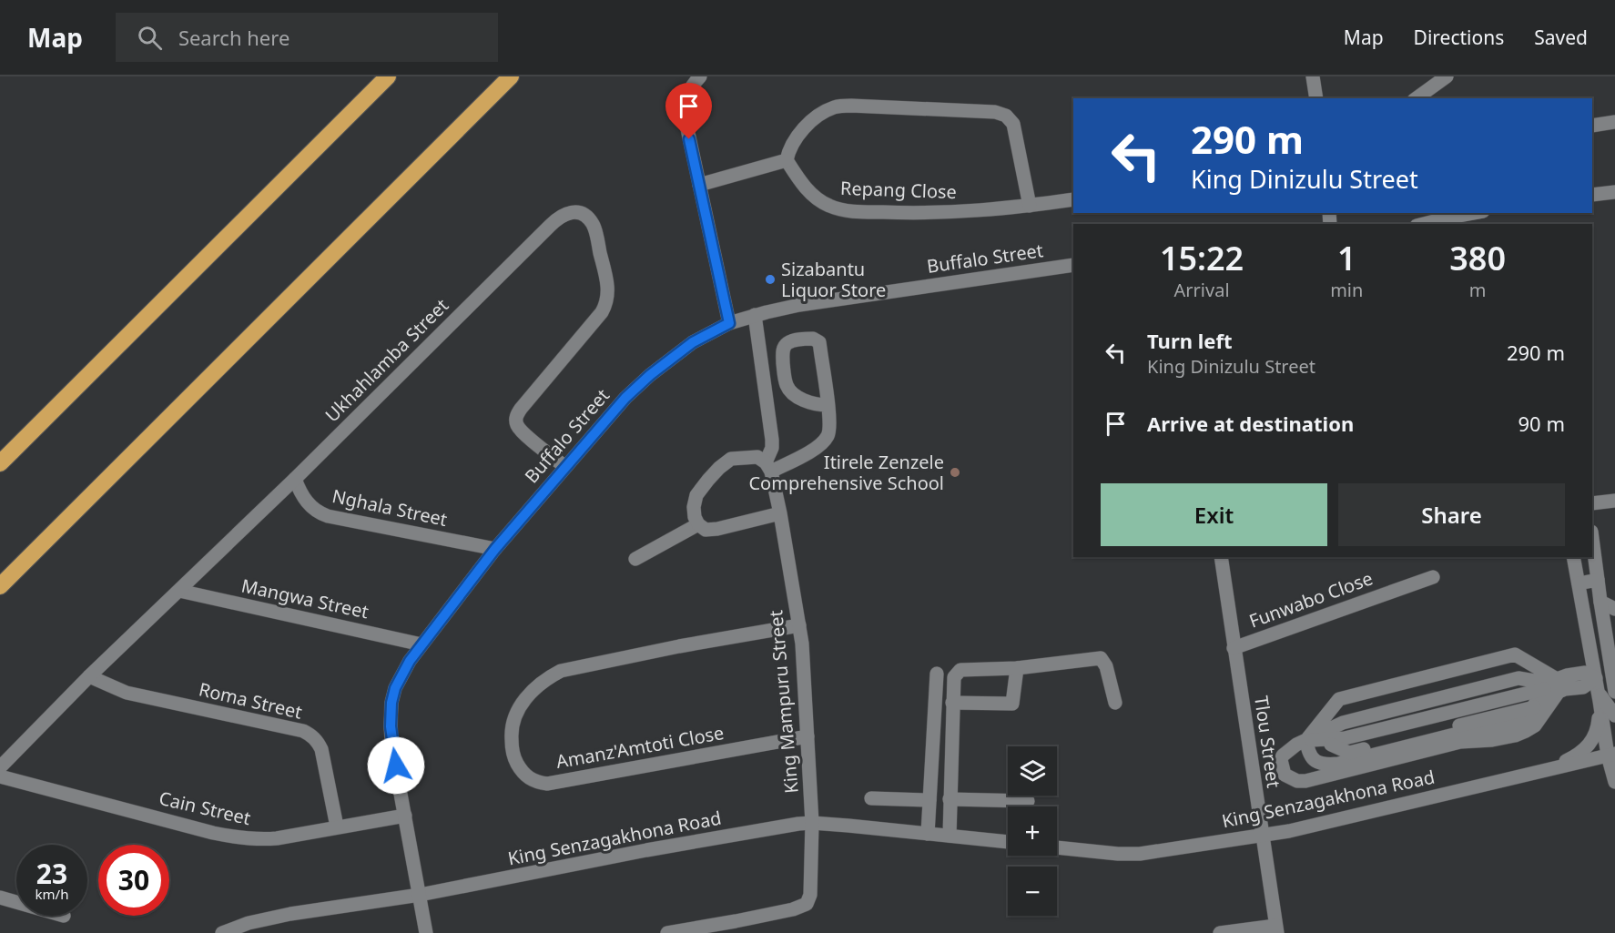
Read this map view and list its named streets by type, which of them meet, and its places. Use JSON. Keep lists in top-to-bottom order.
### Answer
{
  "streets": {
    "street": [
      "Repang Close",
      "Buffalo Street",
      "Ukhahlamba Street",
      "Nghala Street",
      "Mangwa Street",
      "Funwabo Close",
      "Roma Street",
      "King Mampuru Street",
      "Tlou Street",
      "Amanz'Amtoti Close",
      "King Senzagakhona Road",
      "Cain Street"
    ]
  },
  "crossings": [
    ["Buffalo Street", "Ukhahlamba Street"],
    ["Buffalo Street", "Nghala Street"],
    ["Buffalo Street", "Mangwa Street"],
    ["Buffalo Street", "King Mampuru Street"],
    ["Buffalo Street", "King Senzagakhona Road"],
    ["Buffalo Street", "Cain Street"],
    ["Ukhahlamba Street", "Nghala Street"],
    ["Ukhahlamba Street", "Mangwa Street"],
    ["Ukhahlamba Street", "Roma Street"],
    ["Funwabo Close", "Tlou Street"],
    ["Roma Street", "Cain Street"],
    ["King Mampuru Street", "Amanz'Amtoti Close"],
    ["King Mampuru Street", "King Senzagakhona Road"],
    ["Tlou Street", "King Senzagakhona Road"]
  ],
  "places": ["Sizabantu Liquor Store", "Itirele Zenzele Comprehensive School"],
  "page": {
    "header": "Map",
    "search": "Search here",
    "nav": ["Map", "Directions", "Saved"],
    "turn": ["290 m", "King Dinizulu Street"],
    "eta": [
      "15:22",
      "Arrival",
      "1",
      "min",
      "380",
      "m"
    ],
    "list": [
      {
        "name": "Turn left",
        "note": "King Dinizulu Street",
        "value": "290 m"
      },
      {
        "name": "Arrive at destination",
        "value": "90 m"
      }
    ],
    "buttons": ["Exit", "Share"],
    "map_buttons": ["+", "−"],
    "speed": "23 km/h",
    "limit": "30"
  }
}
